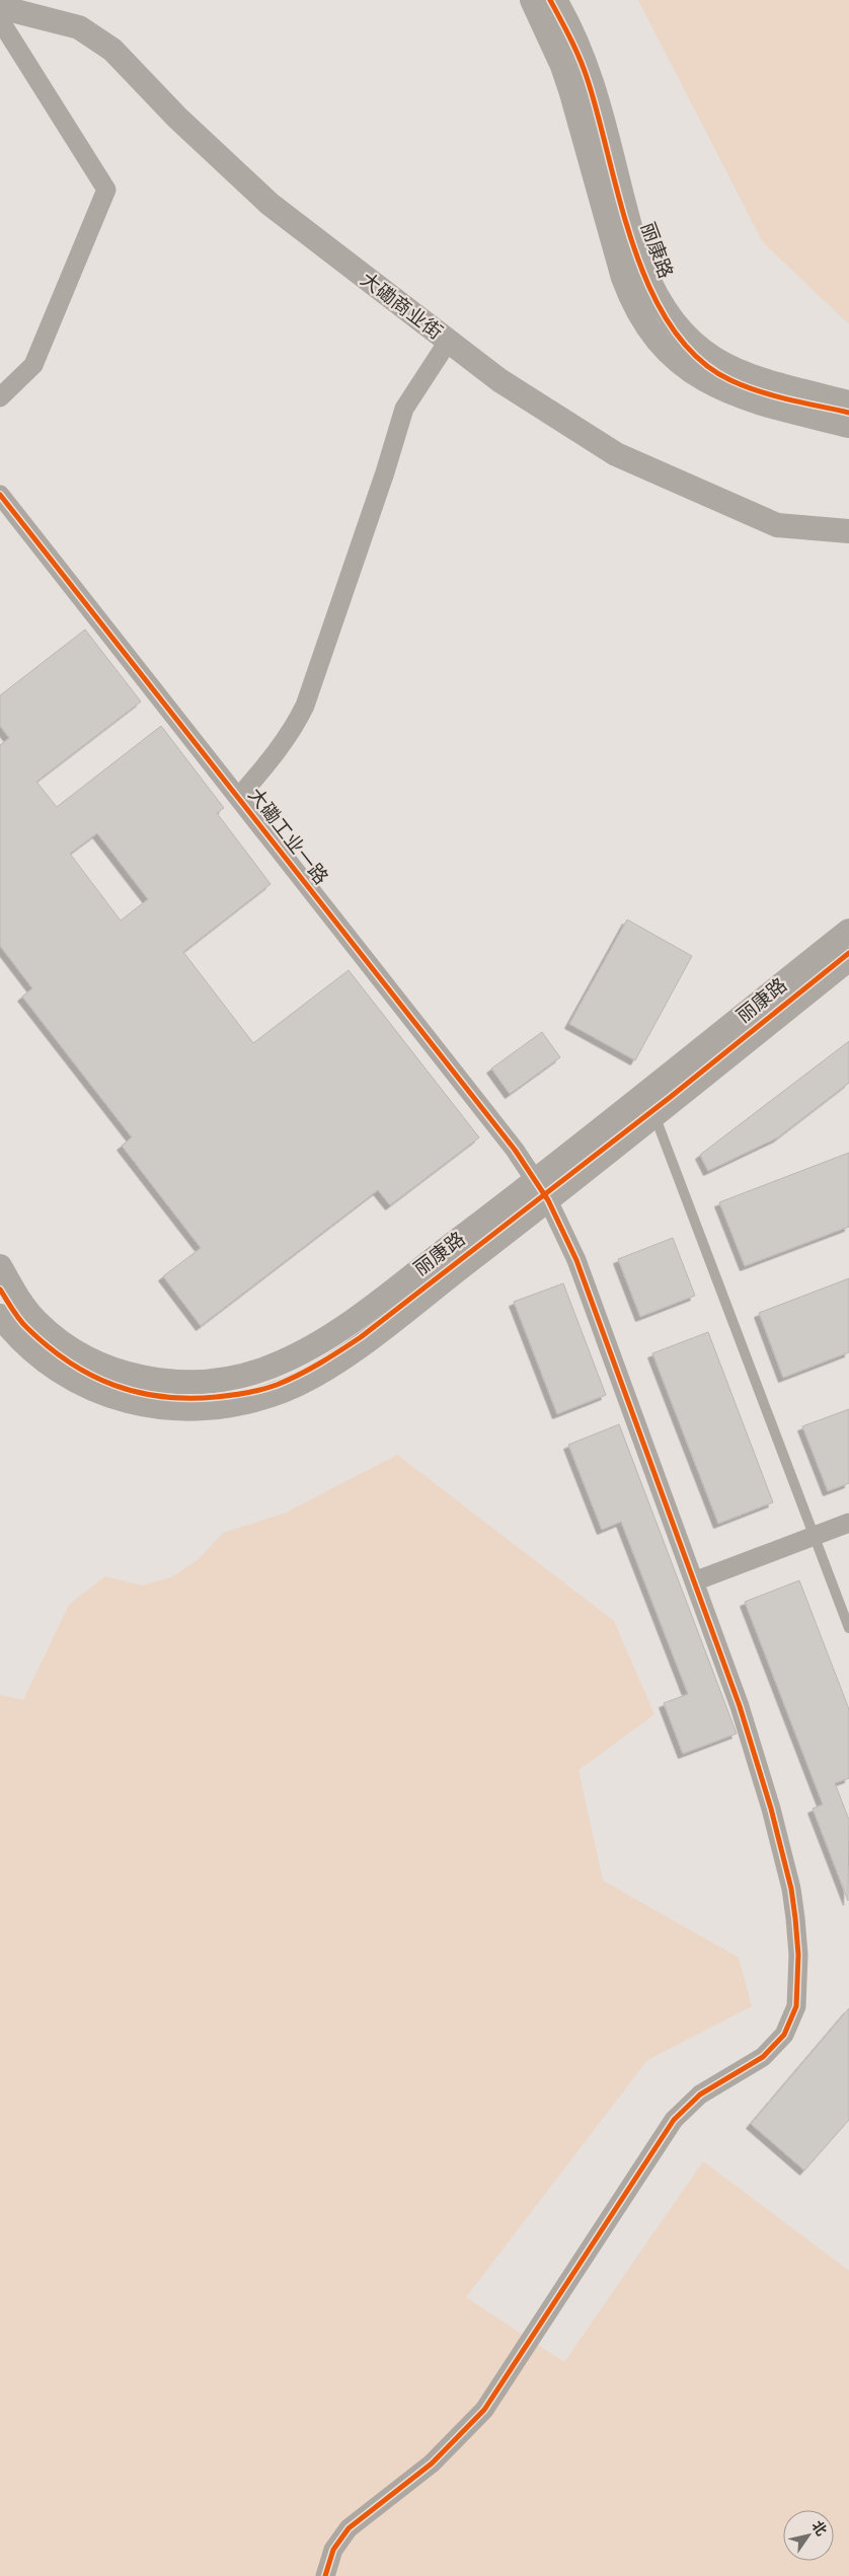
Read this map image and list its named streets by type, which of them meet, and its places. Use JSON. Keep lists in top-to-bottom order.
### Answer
{
  "streets": {
    "street": ["丽康路", "大磡商业街", "大磡工业一路"]
  },
  "crossings": [
    ["丽康路", "大磡工业一路"]
  ],
  "north": "top right"
}
